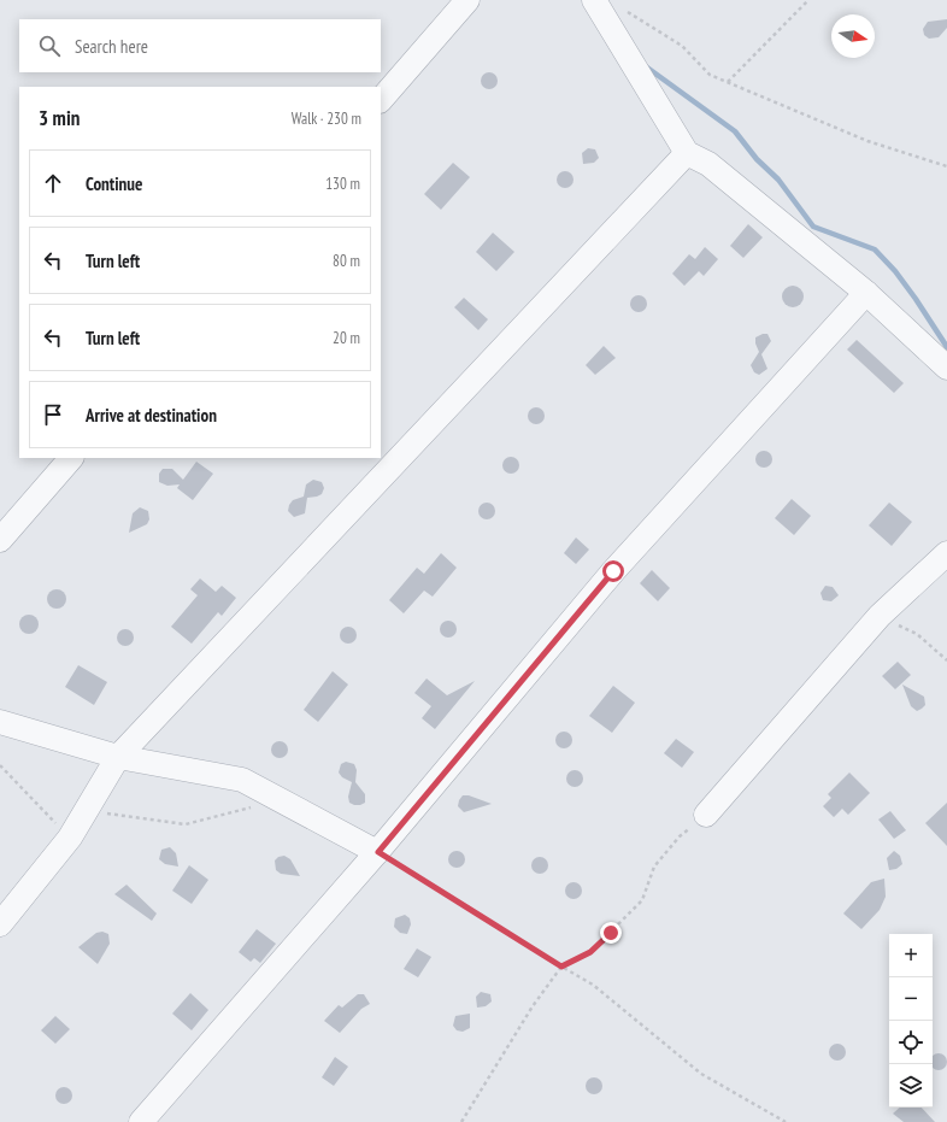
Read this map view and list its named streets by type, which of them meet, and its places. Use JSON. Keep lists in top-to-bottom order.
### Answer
{
  "north": "right",
  "page": {
    "search": "Search here",
    "heading": ["3 min", "Walk · 230 m"],
    "list": [
      ["Continue", "130 m"],
      ["Turn left", "80 m"],
      ["Turn left", "20 m"],
      "Arrive at destination"
    ],
    "map_buttons": ["+", "−"]
  }
}
